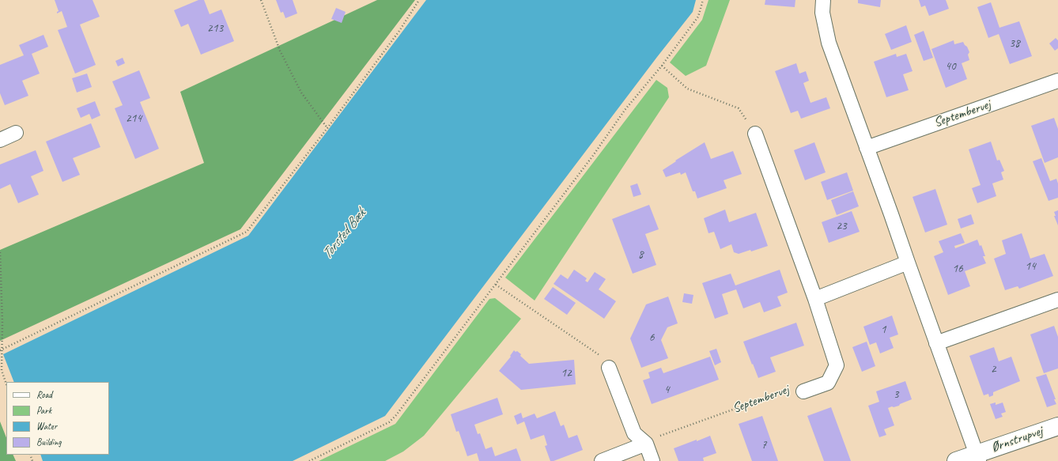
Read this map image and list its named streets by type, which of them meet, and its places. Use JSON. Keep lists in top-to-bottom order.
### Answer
{
  "streets": {
    "street": ["Septembervej", "Ørnstrupvej"]
  },
  "water": ["Torsted Bæk"],
  "house_numbers": [
    "213",
    "38",
    "40",
    "214",
    "23",
    "8",
    "14",
    "16",
    "1",
    "6",
    "2",
    "12",
    "4",
    "3",
    "7"
  ],
  "legend": [
    "Road",
    "Park",
    "Water",
    "Building"
  ]
}
